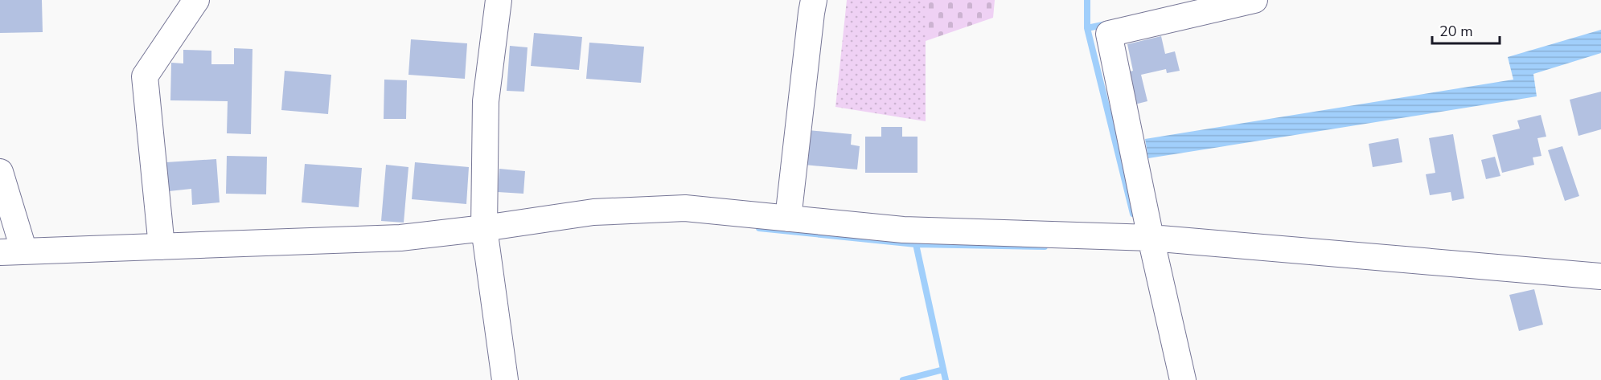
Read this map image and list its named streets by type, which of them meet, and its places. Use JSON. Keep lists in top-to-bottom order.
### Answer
{
  "scale_bar": "20 m"
}
